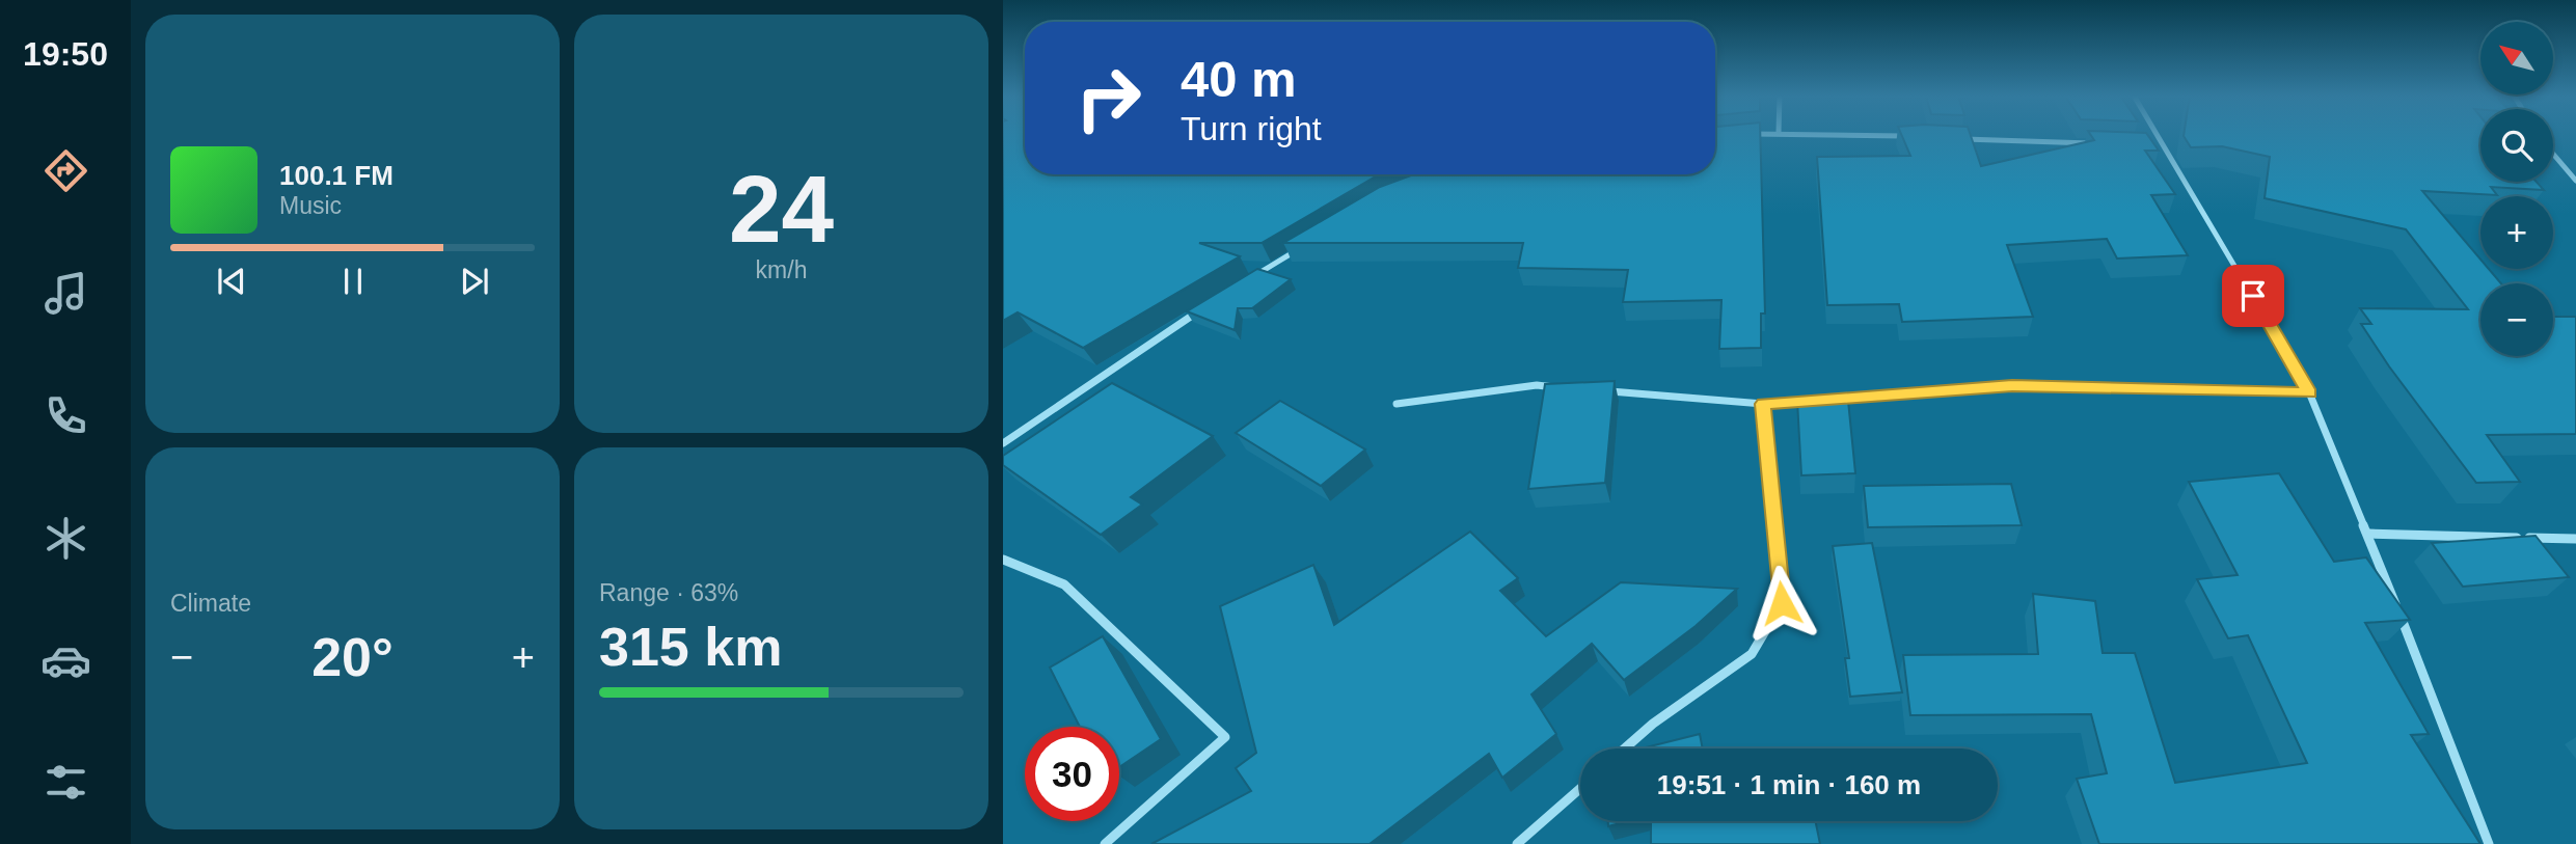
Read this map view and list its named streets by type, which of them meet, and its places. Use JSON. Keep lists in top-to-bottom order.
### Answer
{
  "north": "top left",
  "page": {
    "tabs": "19:50",
    "tile": [
      ["24", "km/h"],
      "Climate",
      ["Range · 63%", "315 km"]
    ],
    "map_buttons": ["+", "−"],
    "turn": ["40 m", "Turn right"],
    "song": ["100.1 FM", "Music"],
    "heat": ["−", "20°", "+"],
    "limit": "30",
    "trip": "19:51 · 1 min · 160 m"
  }
}
